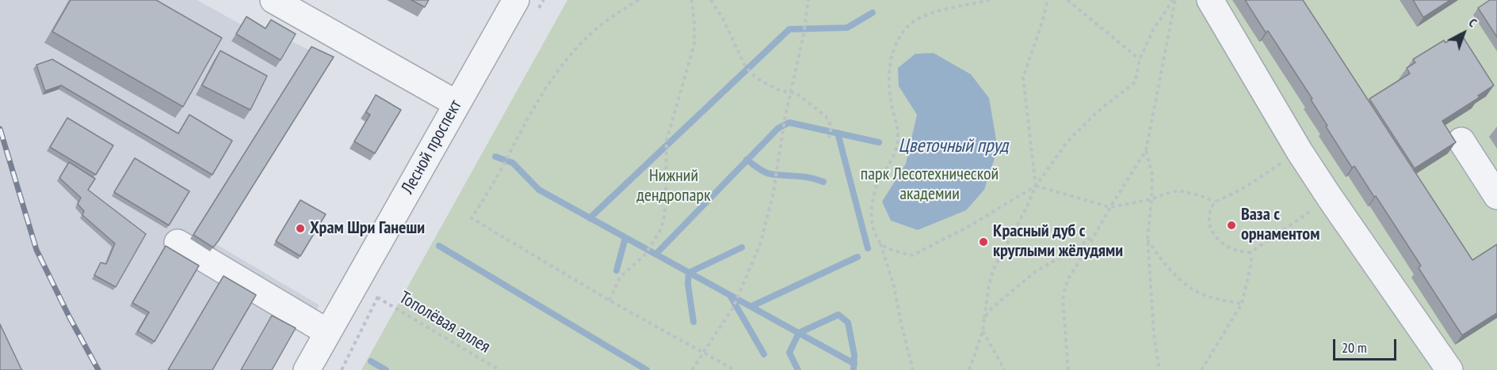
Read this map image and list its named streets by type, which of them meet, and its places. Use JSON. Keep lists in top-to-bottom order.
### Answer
{
  "streets": {
    "street": ["Лесной проспект"],
    "path": ["Тополёвая аллея"]
  },
  "water": ["Цветочный пруд"],
  "parks": ["парк Лесотехнической академии", "Нижний дендропарк"],
  "places": ["Ваза с орнаментом", "Храм Шри Ганеши", "Красный дуб с круглыми жёлудями"],
  "scale_bar": "20 m",
  "north": "top right"
}
